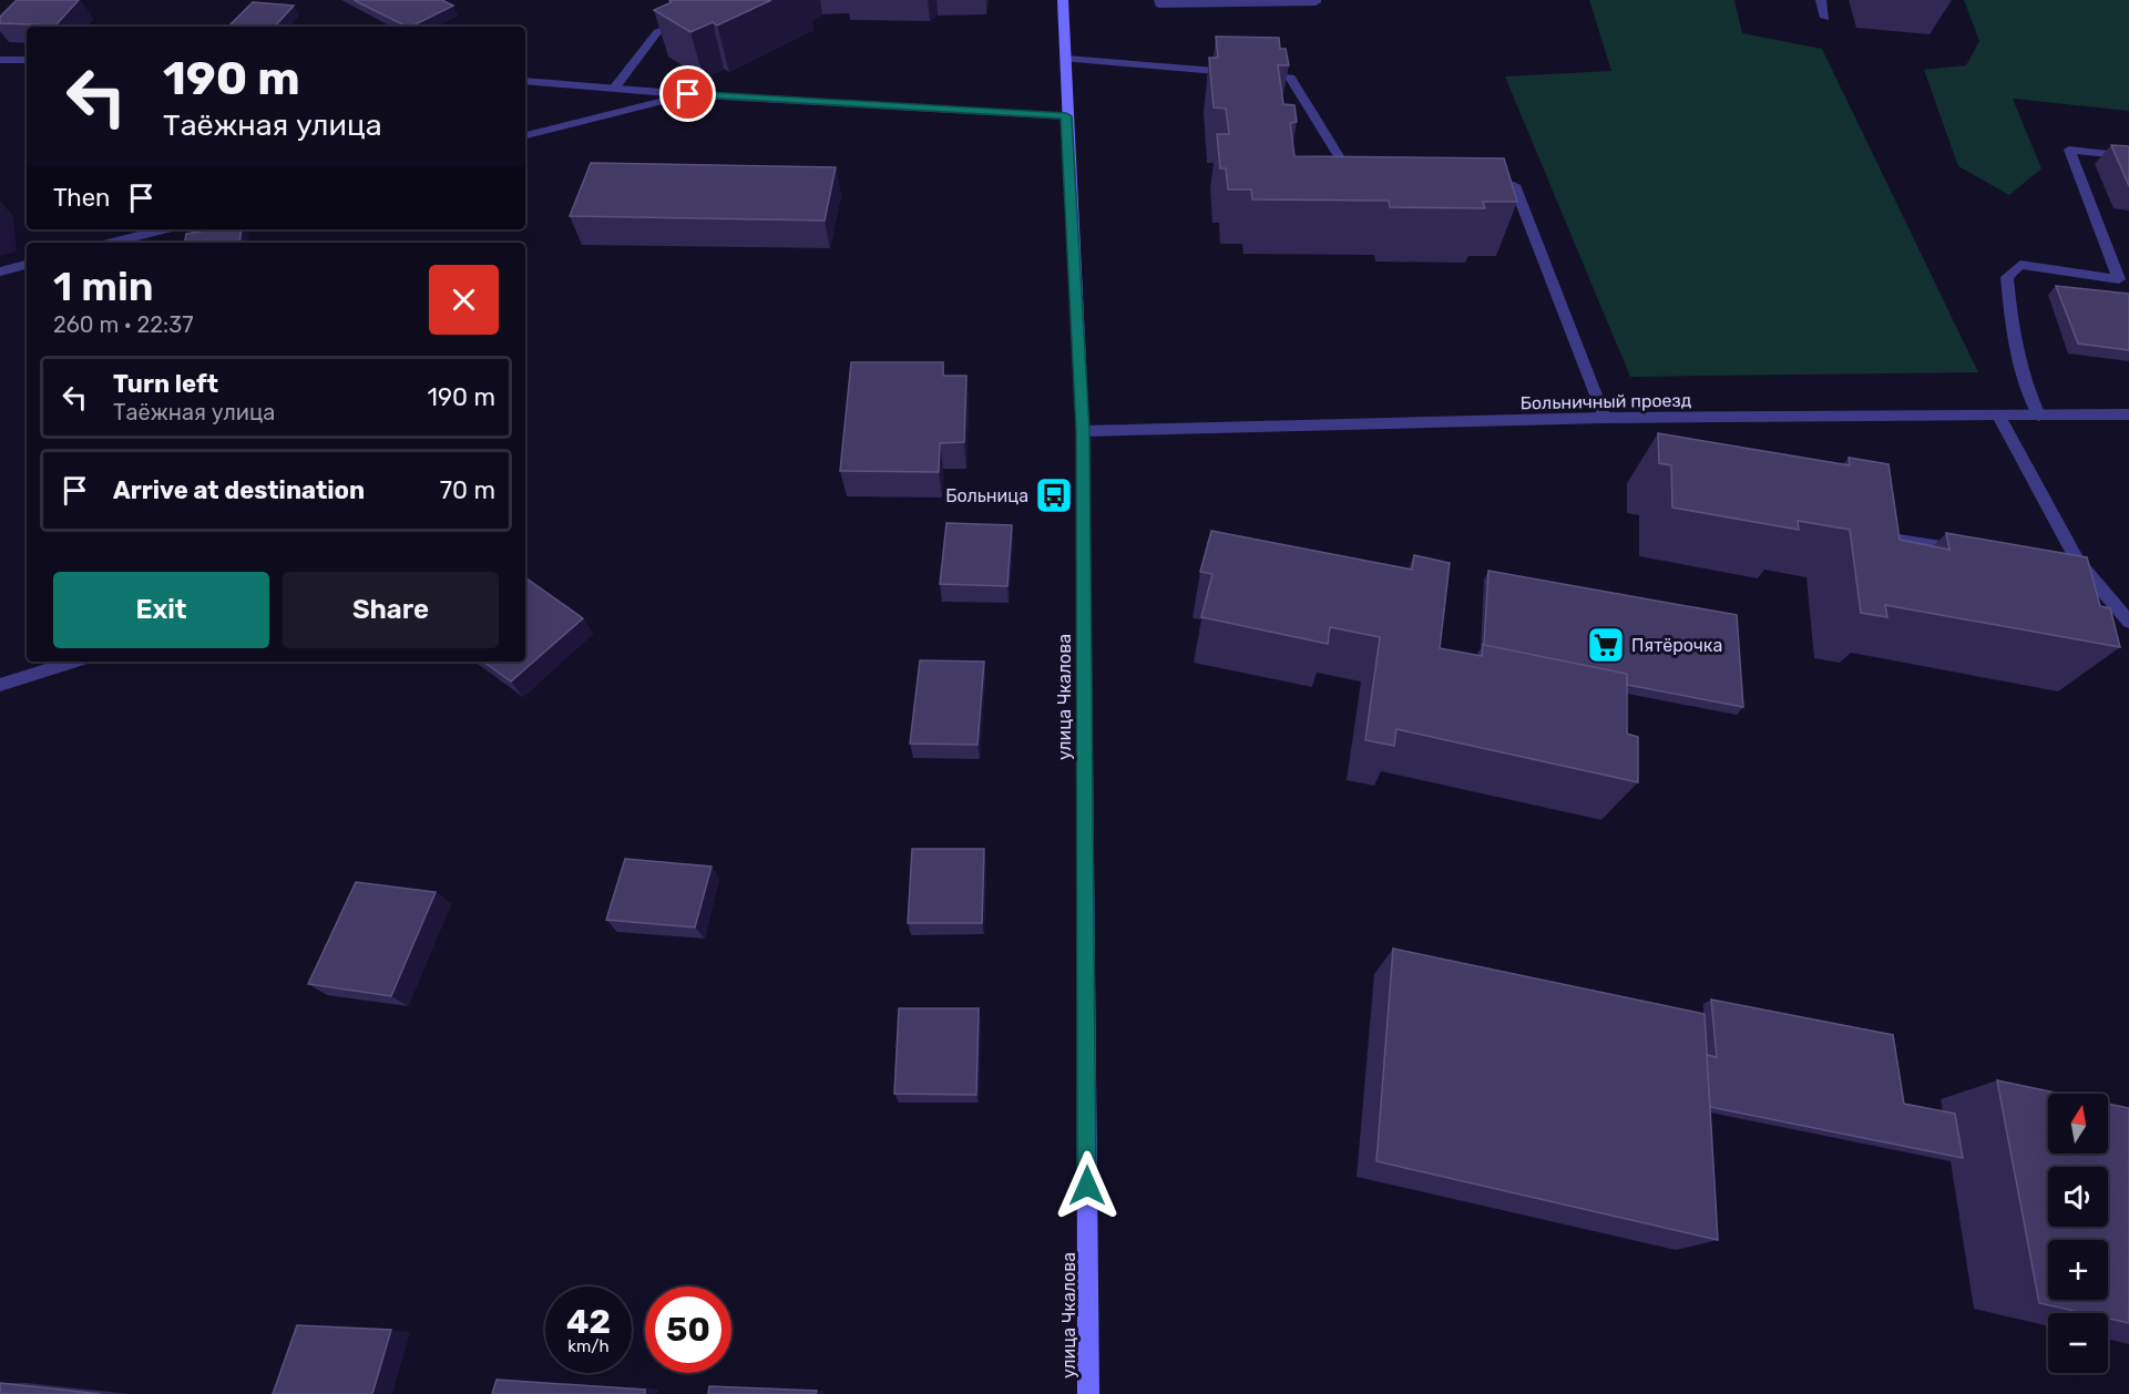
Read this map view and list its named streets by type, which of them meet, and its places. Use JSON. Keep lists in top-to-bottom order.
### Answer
{
  "streets": {
    "main road": ["улица Чкалова"],
    "street": ["Больничный проезд"]
  },
  "crossings": [
    ["Больничный проезд", "улица Чкалова"]
  ],
  "places": {
    "bus stop": ["Больница"],
    "supermarket": ["Пятёрочка"]
  },
  "north": "top",
  "page": {
    "turn": ["190 m", "Таёжная улица"],
    "then": "Then",
    "heading": ["1 min", "260 m · 22:37"],
    "list": [
      {
        "name": "Turn left",
        "note": "Таёжная улица",
        "value": "190 m"
      },
      {
        "name": "Arrive at destination",
        "value": "70 m"
      }
    ],
    "buttons": ["Exit", "Share"],
    "map_buttons": ["+", "−"],
    "speed": "42 km/h",
    "limit": "50"
  }
}
